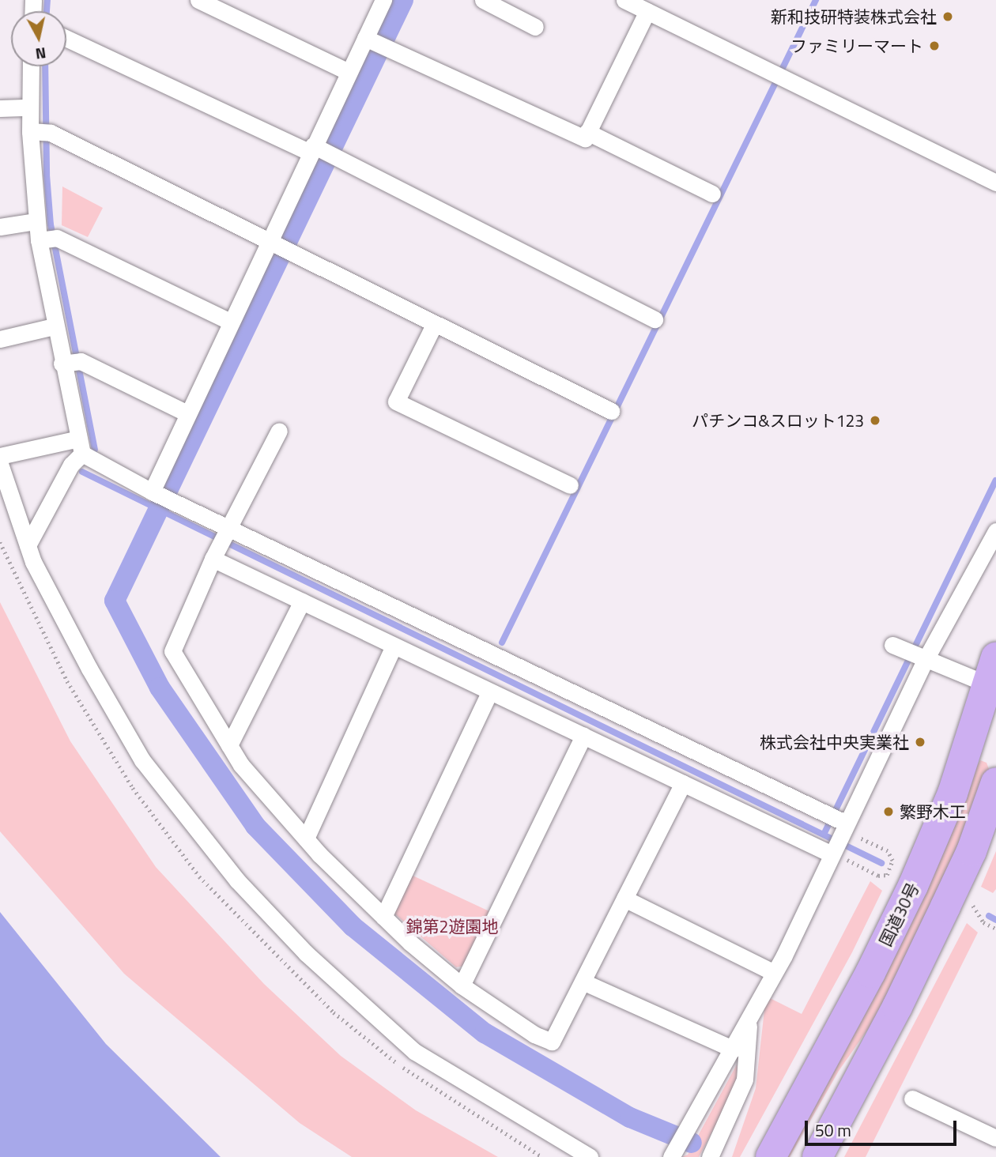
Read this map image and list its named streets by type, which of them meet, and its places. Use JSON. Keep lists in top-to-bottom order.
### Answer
{
  "streets": {
    "highway": ["国道30号"]
  },
  "parks": ["錦第2遊園地"],
  "places": [
    "新和技研特装株式会社",
    "ファミリーマート",
    "パチンコ&スロット123",
    "株式会社中央実業社",
    "繁野木工"
  ],
  "scale_bar": "50 m",
  "north": "bottom"
}
